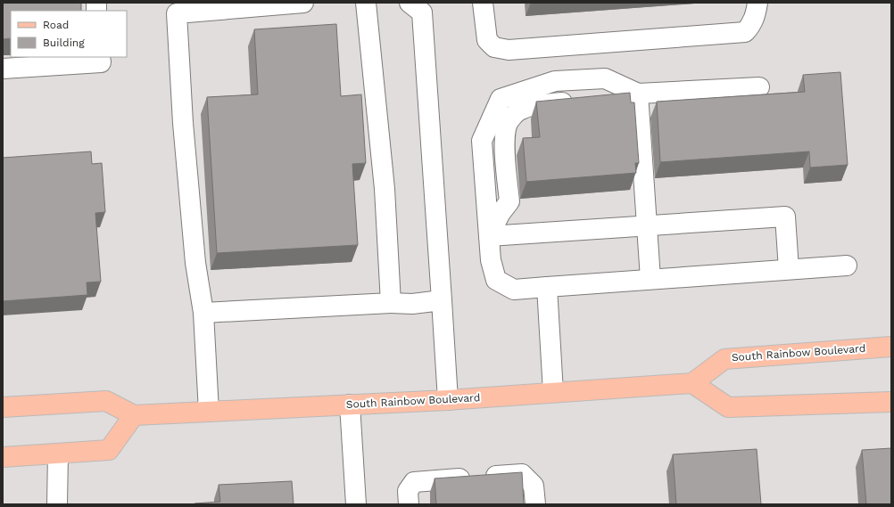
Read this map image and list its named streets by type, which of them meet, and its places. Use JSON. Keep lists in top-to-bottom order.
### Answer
{
  "streets": {
    "main road": ["South Rainbow Boulevard"]
  },
  "legend": ["Road", "Building"]
}
